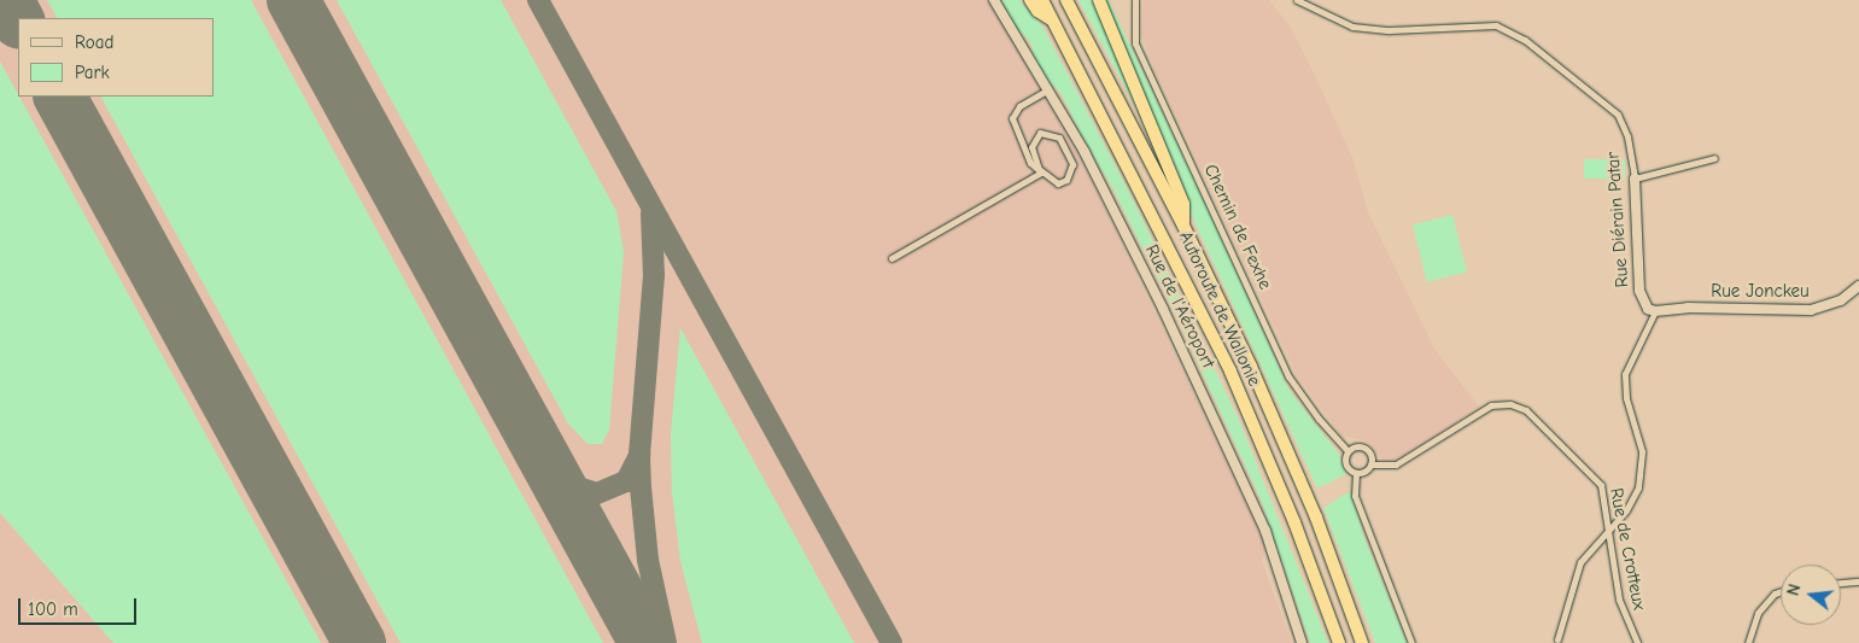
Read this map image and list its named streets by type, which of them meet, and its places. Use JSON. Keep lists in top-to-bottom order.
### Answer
{
  "streets": {
    "highway": ["Autoroute de Wallonie"],
    "street": [
      "Rue Diérain Patar",
      "Chemin de Fexhe",
      "Rue Jonckeu",
      "Rue de l'Aéroport",
      "Rue de Crotteux"
    ]
  },
  "crossings": [
    ["Rue Diérain Patar", "Rue Jonckeu"],
    ["Chemin de Fexhe", "Rue de Crotteux"]
  ],
  "legend": ["Road", "Park"],
  "scale_bar": "100 m",
  "north": "left"
}
